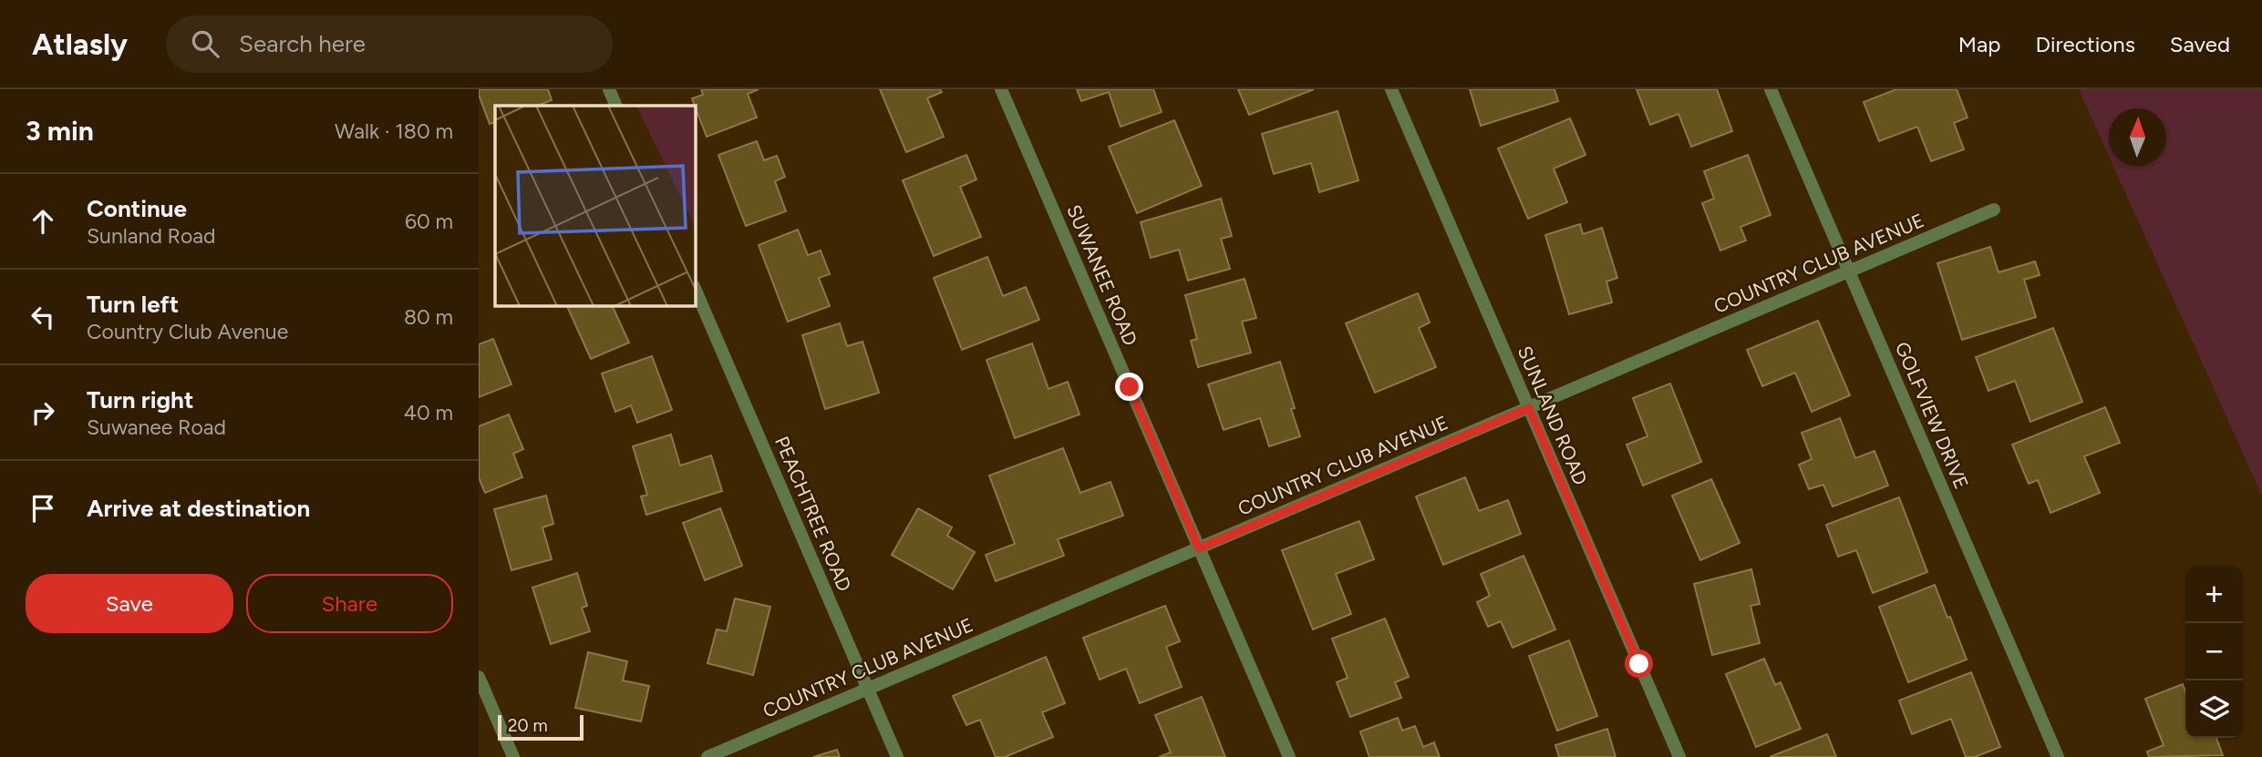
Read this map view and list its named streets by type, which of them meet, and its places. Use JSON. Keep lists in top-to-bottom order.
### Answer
{
  "streets": {
    "street": [
      "COUNTRY CLUB AVENUE",
      "SUWANEE ROAD",
      "SUNLAND ROAD",
      "GOLFVIEW DRIVE",
      "PEACHTREE ROAD"
    ]
  },
  "crossings": [
    ["COUNTRY CLUB AVENUE", "SUWANEE ROAD"],
    ["COUNTRY CLUB AVENUE", "SUNLAND ROAD"],
    ["COUNTRY CLUB AVENUE", "GOLFVIEW DRIVE"],
    ["COUNTRY CLUB AVENUE", "PEACHTREE ROAD"]
  ],
  "scale_bar": "20 m",
  "north": "top",
  "page": {
    "header": "Atlasly",
    "search": "Search here",
    "nav": ["Map", "Directions", "Saved"],
    "heading": ["3 min", "Walk · 180 m"],
    "list": [
      ["Continue", "Sunland Road", "60 m"],
      ["Turn left", "Country Club Avenue", "80 m"],
      ["Turn right", "Suwanee Road", "40 m"],
      "Arrive at destination"
    ],
    "buttons": ["Save", "Share"],
    "map_buttons": ["+", "−"],
    "scale": "20 m"
  }
}
